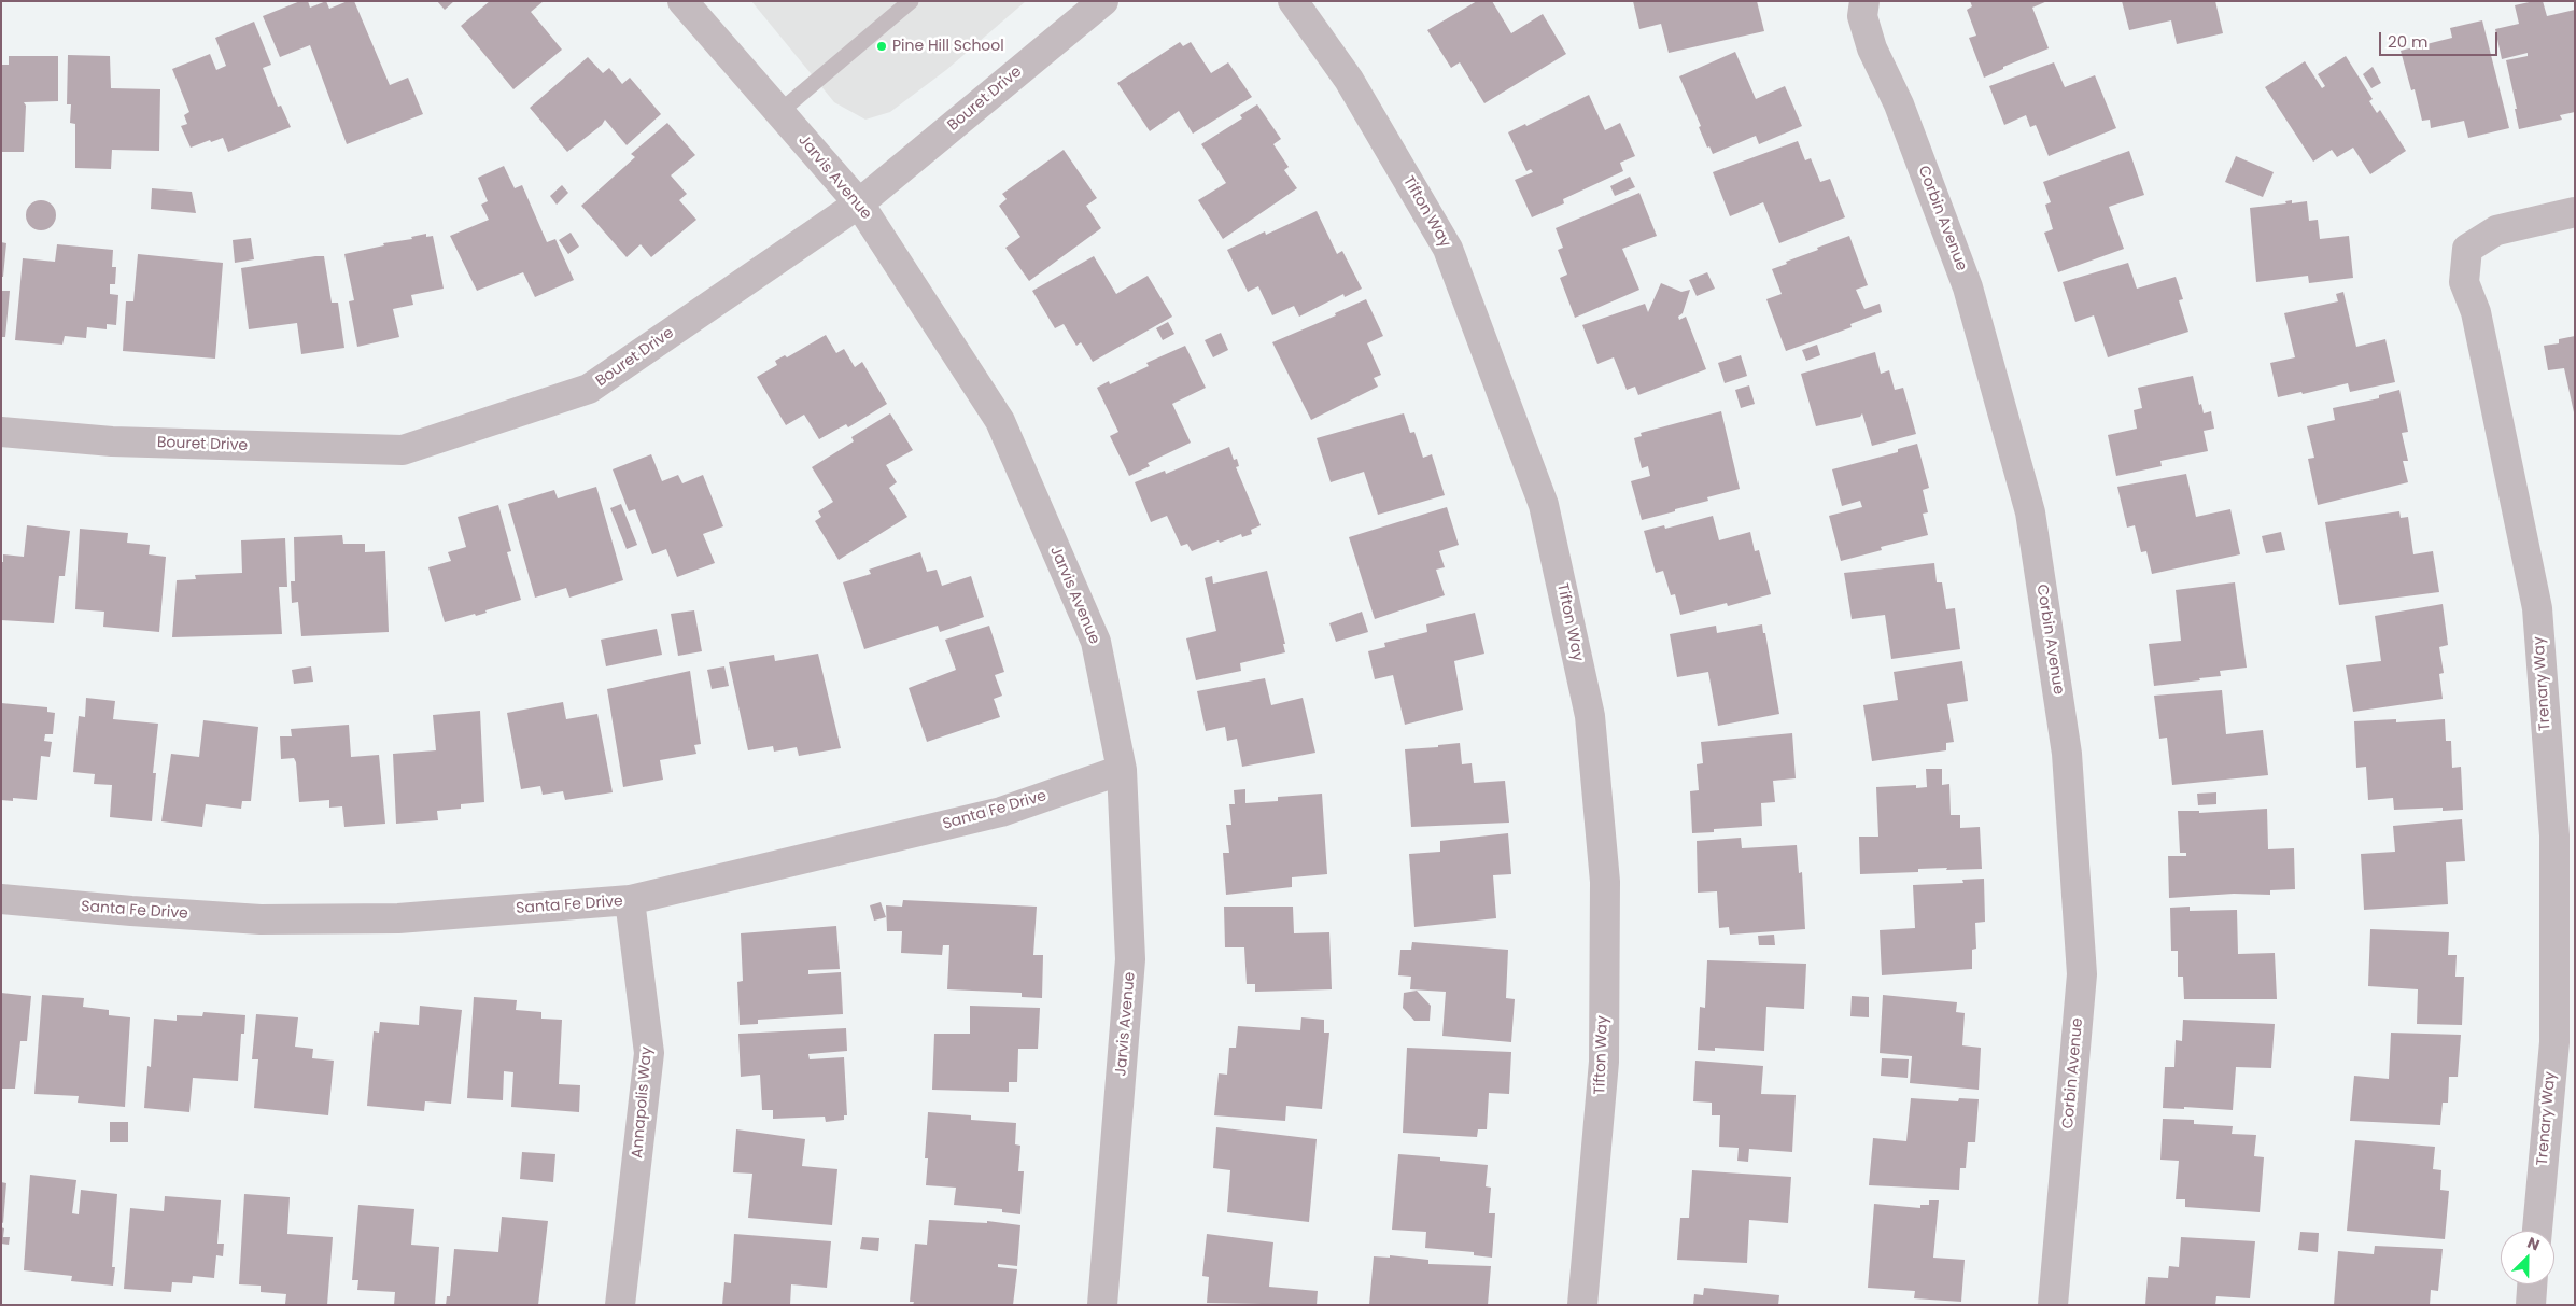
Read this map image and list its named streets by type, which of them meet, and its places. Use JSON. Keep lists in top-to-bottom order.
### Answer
{
  "streets": {
    "street": [
      "Bouret Drive",
      "Jarvis Avenue",
      "Tifton Way",
      "Corbin Avenue",
      "Trenary Way",
      "Santa Fe Drive",
      "Annapolis Way"
    ]
  },
  "crossings": [
    ["Bouret Drive", "Jarvis Avenue"],
    ["Jarvis Avenue", "Santa Fe Drive"],
    ["Santa Fe Drive", "Annapolis Way"]
  ],
  "places": ["Pine Hill School"],
  "scale_bar": "20 m",
  "north": "top right"
}
